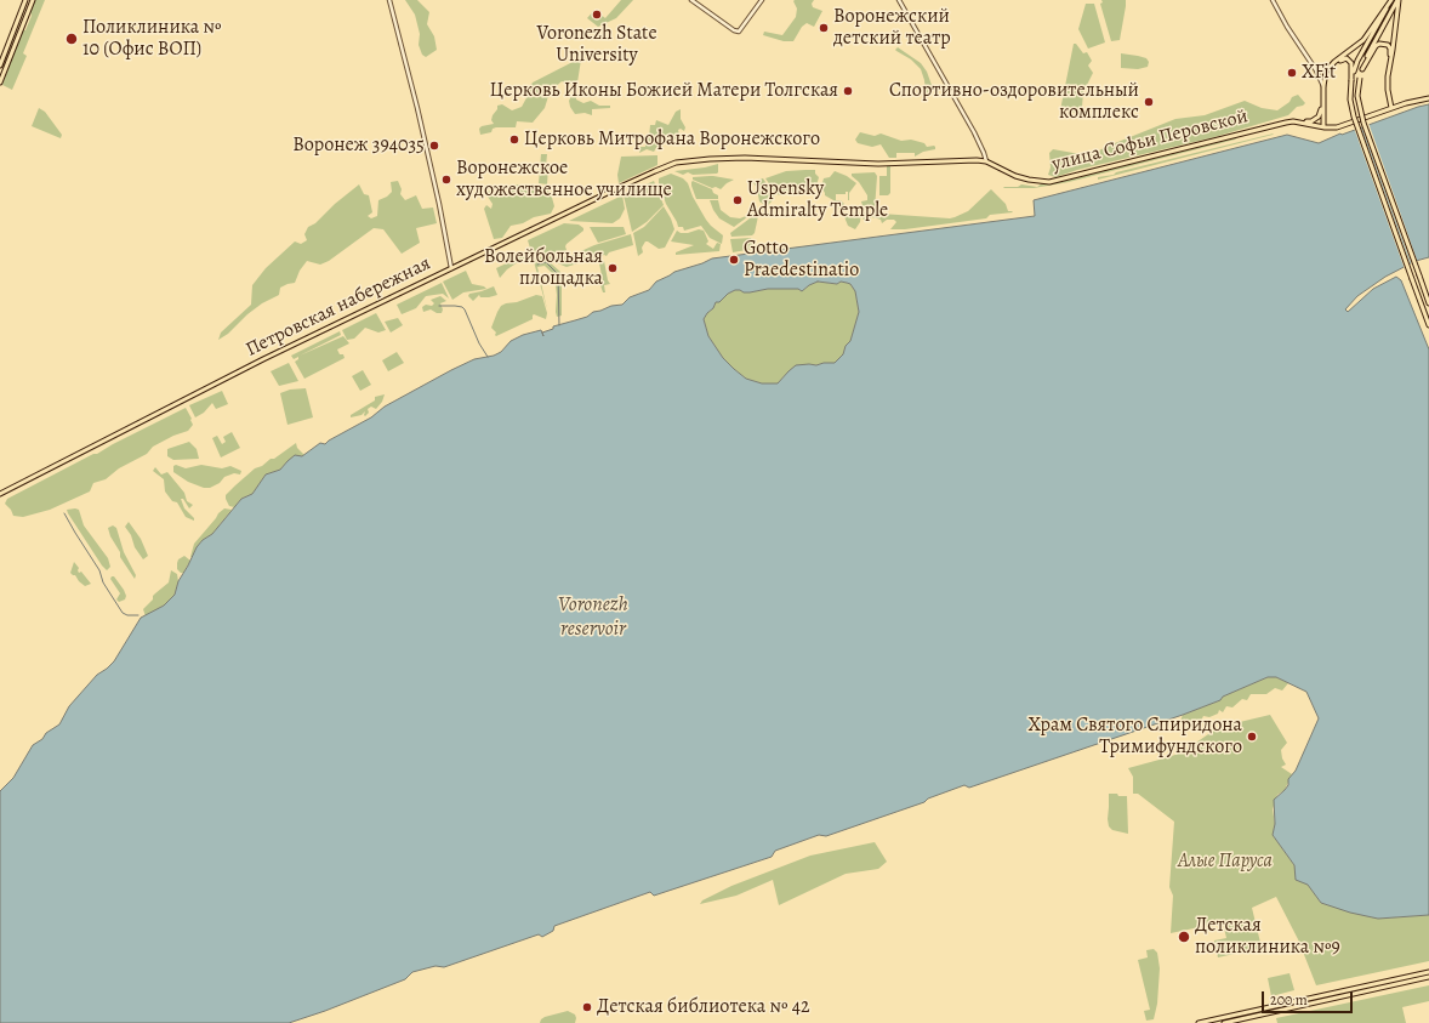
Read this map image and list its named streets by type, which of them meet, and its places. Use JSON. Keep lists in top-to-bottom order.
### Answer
{
  "streets": {
    "main road": ["улица Софьи Перовской", "Петровская набережная"]
  },
  "crossings": [
    ["улица Софьи Перовской", "Петровская набережная"]
  ],
  "water": ["Voronezh reservoir"],
  "parks": ["Алые Паруса"],
  "places": [
    "Voronezh State University",
    "Воронежский детский театр",
    "Поликлиника № 10 (Офис ВОП)",
    "XFit",
    "Церковь Иконы Божией Матери Толгская",
    "Спортивно-оздоровительный комплекс",
    "Церковь Митрофана Воронежского",
    "Воронеж 394035",
    "Воронежское художественное училище",
    "Uspensky Admiralty Temple",
    "Gotto Praedestinatio",
    "Волейбольная площадка",
    "Храм Святого Спиридона Тримифундского",
    "Детская поликлиника №9",
    "Детская библиотека № 42"
  ],
  "scale_bar": "200 m"
}
